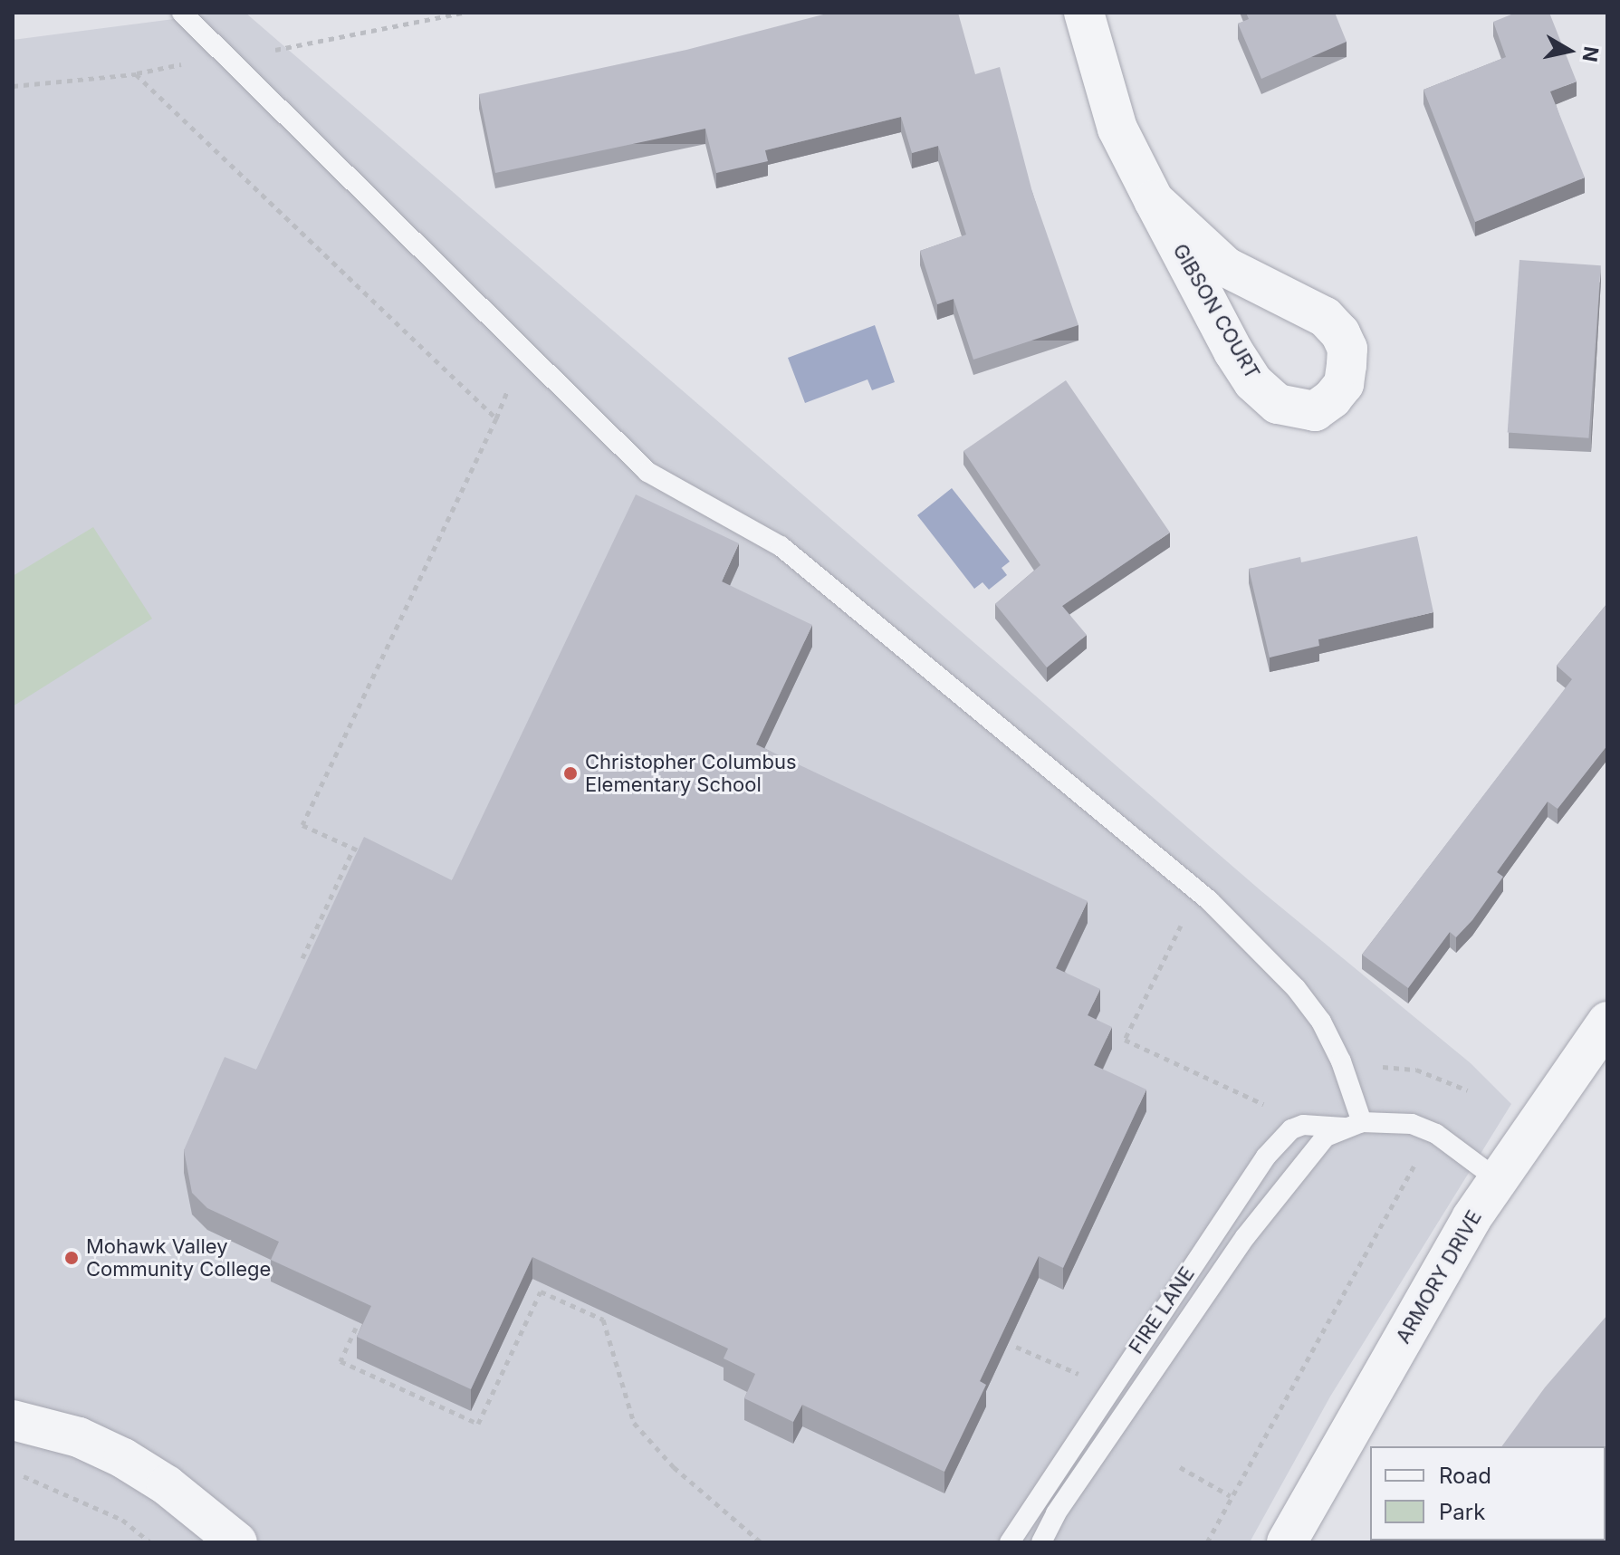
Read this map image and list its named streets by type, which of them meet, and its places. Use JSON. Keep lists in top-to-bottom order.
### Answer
{
  "streets": {
    "street": ["GIBSON COURT", "ARMORY DRIVE"],
    "lane": ["FIRE LANE"]
  },
  "crossings": [
    ["ARMORY DRIVE", "FIRE LANE"]
  ],
  "places": ["Christopher Columbus Elementary School", "Mohawk Valley Community College"],
  "legend": ["Road", "Park"],
  "north": "right"
}
